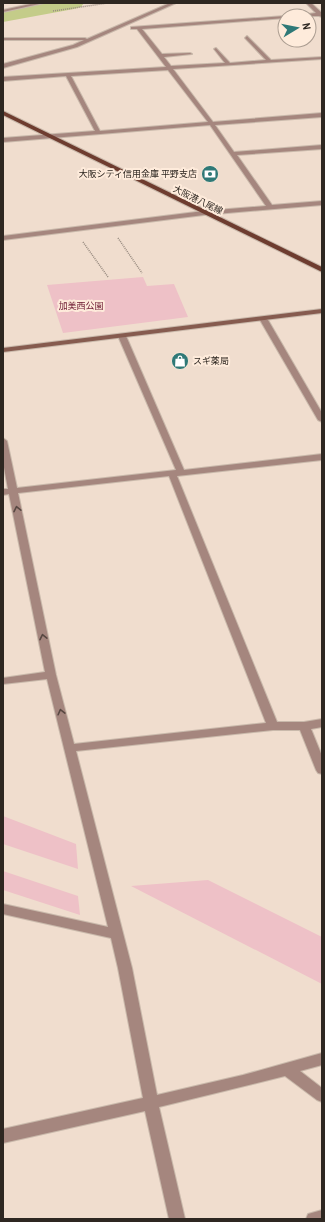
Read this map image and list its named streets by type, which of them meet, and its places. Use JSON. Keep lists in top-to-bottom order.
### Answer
{
  "streets": {
    "main road": ["大阪港八尾線"]
  },
  "parks": ["加美西公園"],
  "places": {
    "bank": ["大阪シティ信用金庫 平野支店"],
    "shop": ["スギ薬局"]
  },
  "north": "right"
}
